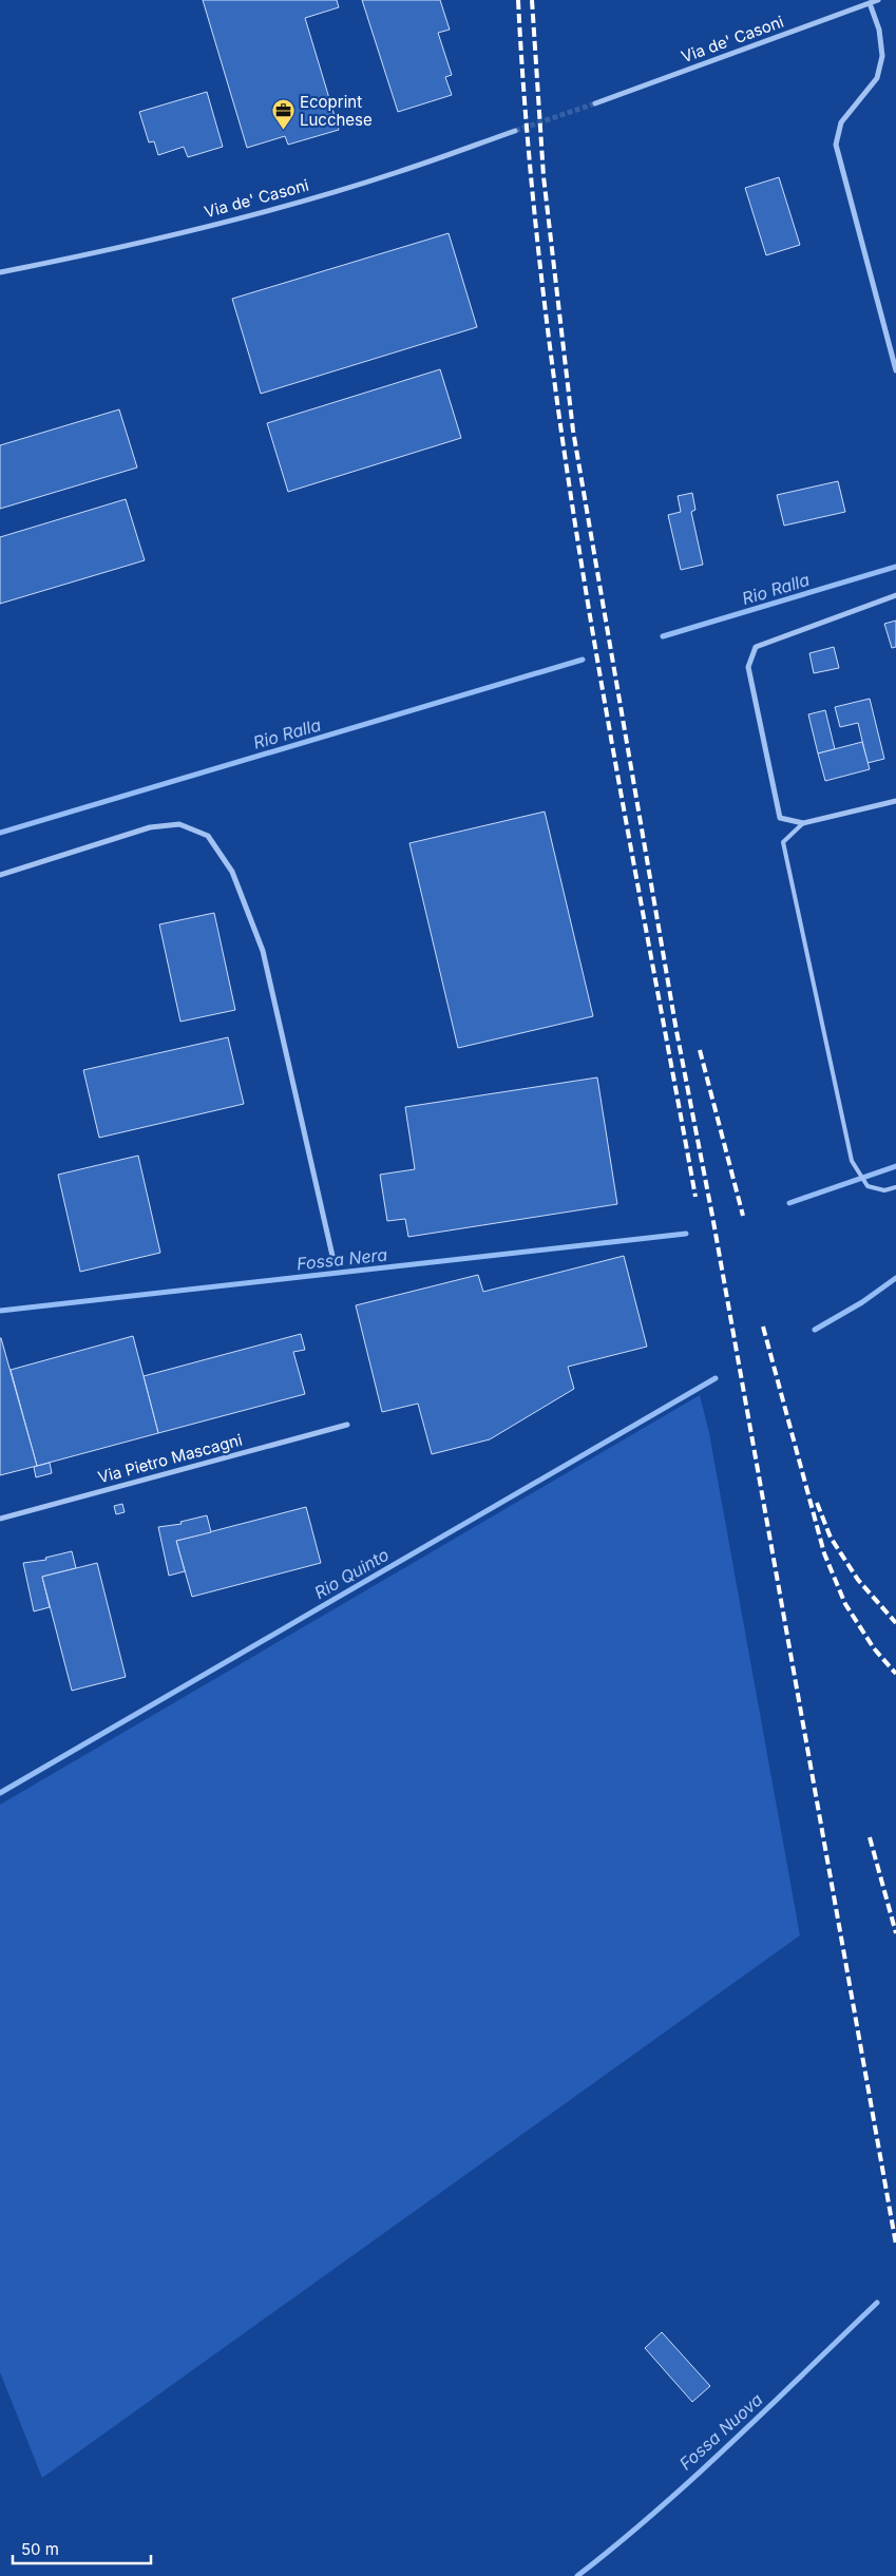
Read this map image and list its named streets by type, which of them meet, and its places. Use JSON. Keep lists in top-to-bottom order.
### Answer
{
  "streets": {
    "street": ["Via de' Casoni", "Via Pietro Mascagni"]
  },
  "water": [
    "Rio Ralla",
    "Fossa Nera",
    "Rio Quinto",
    "Fossa Nuova"
  ],
  "places": {
    "office": ["Ecoprint Lucchese"]
  },
  "scale_bar": "50 m"
}
